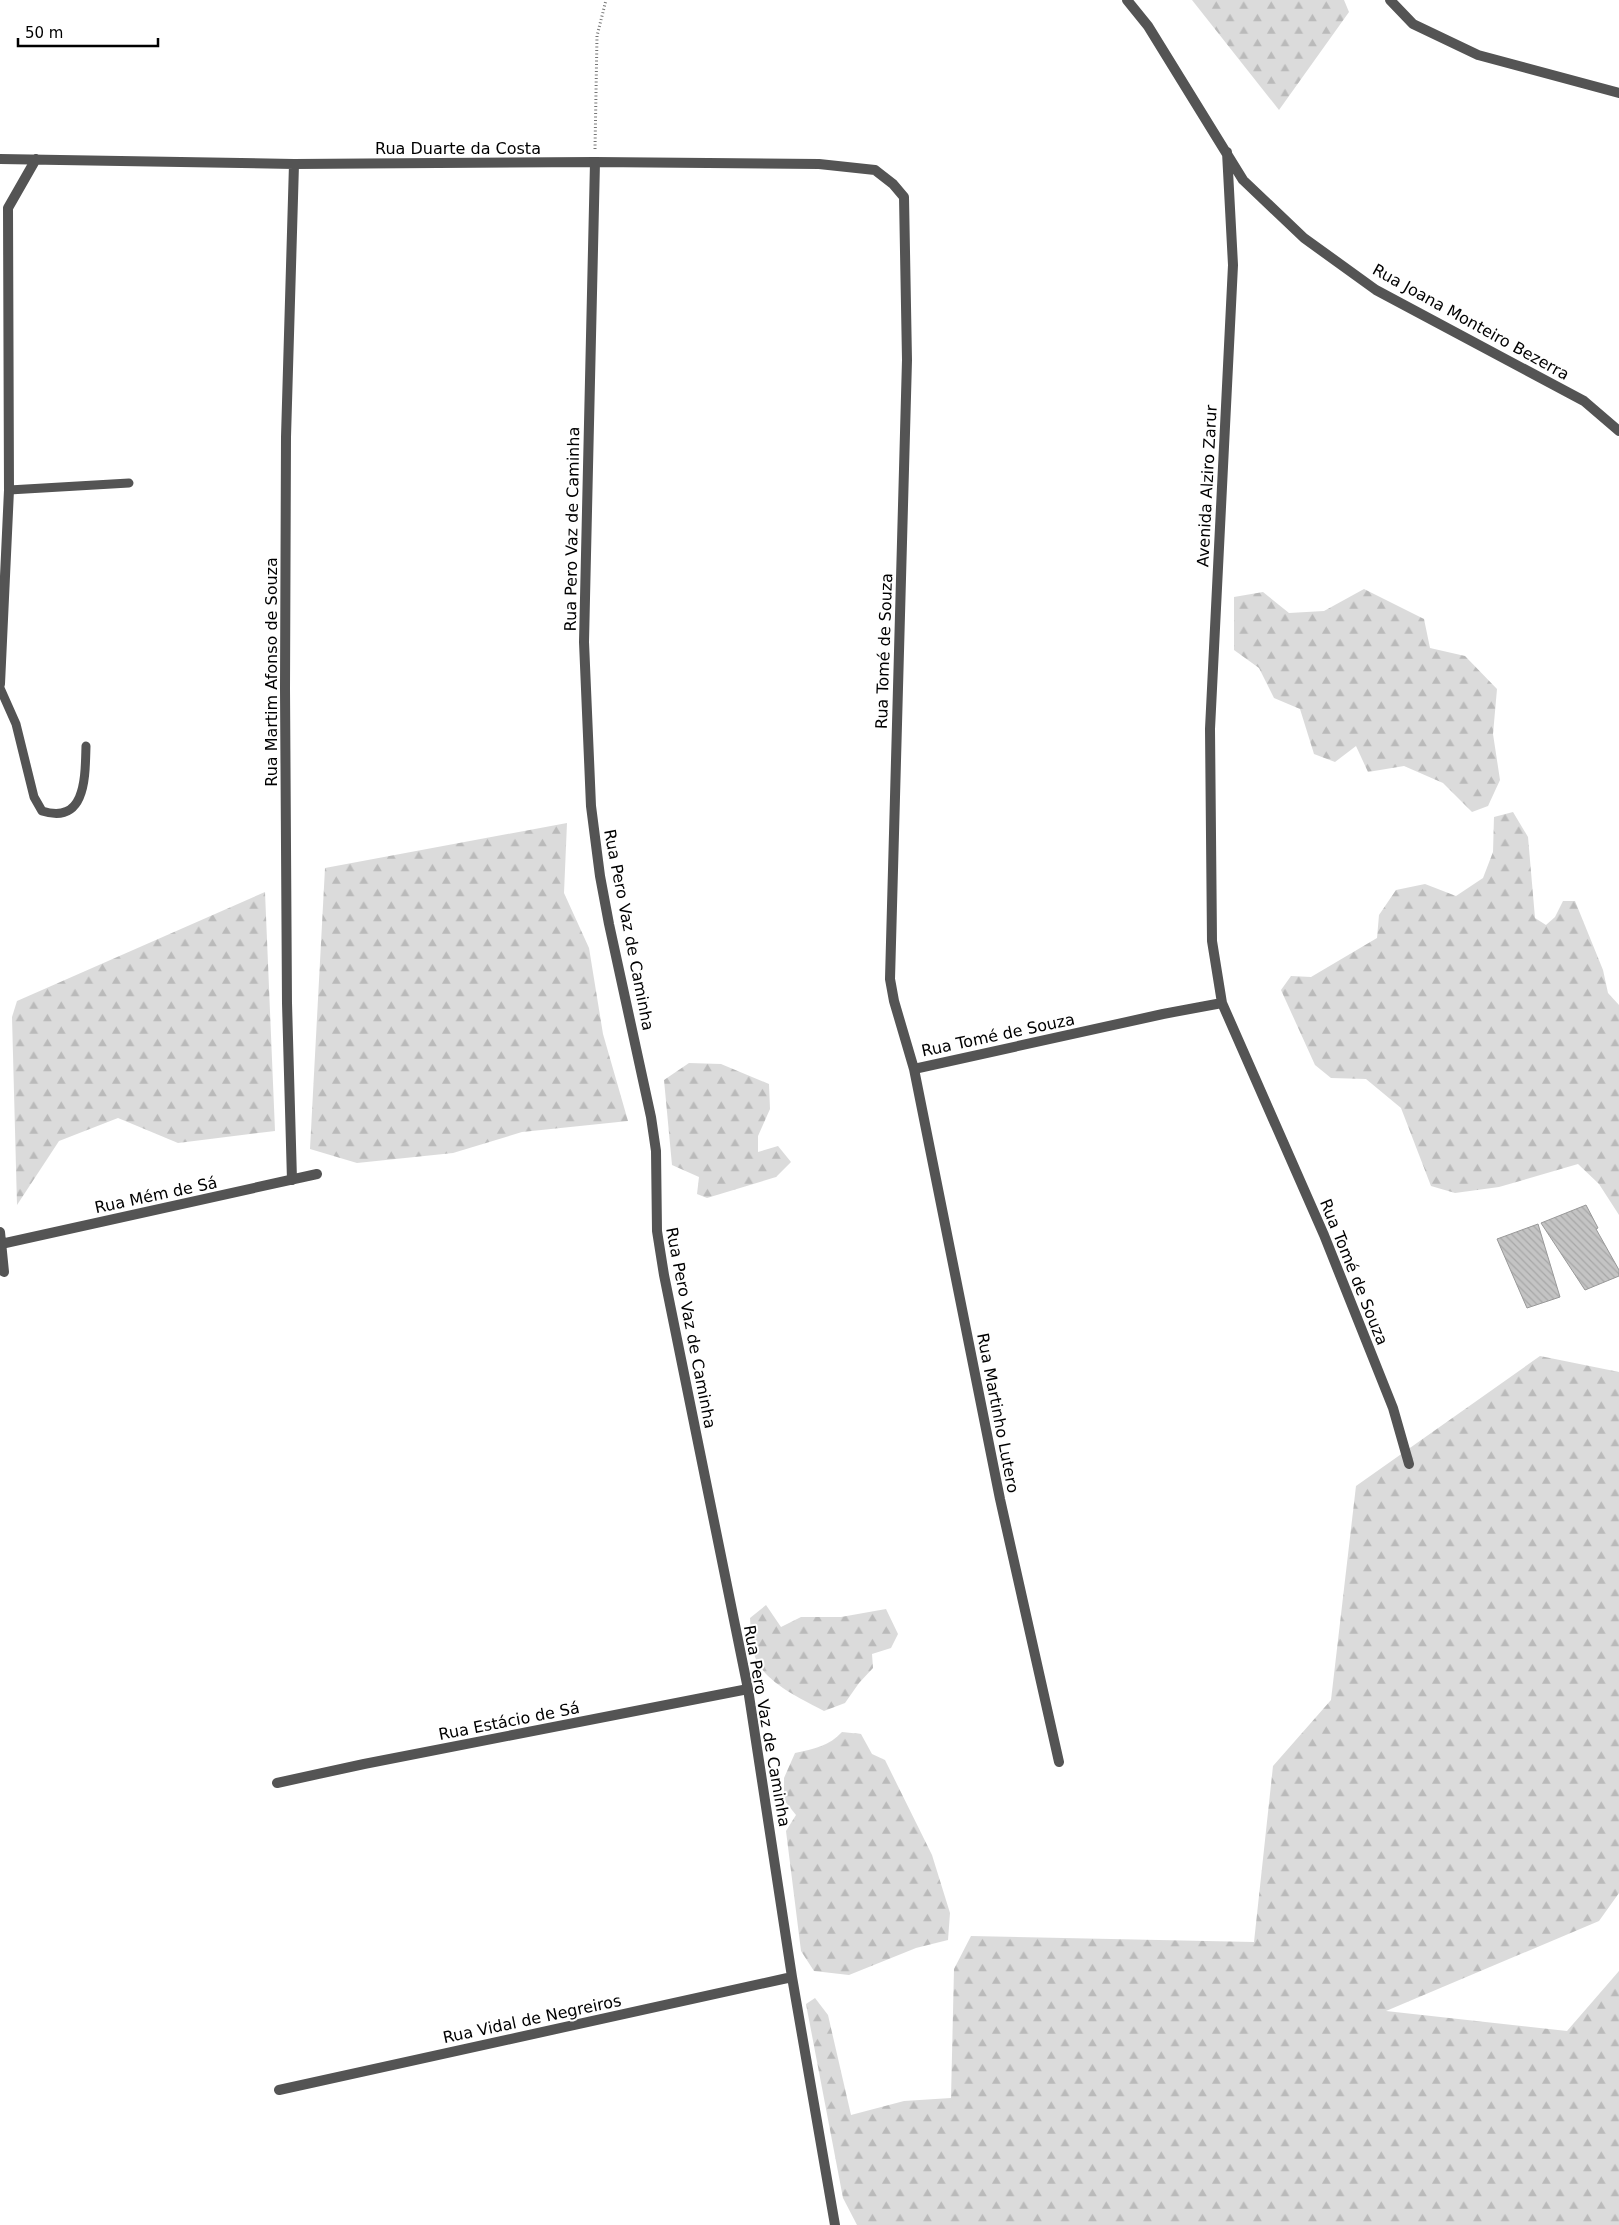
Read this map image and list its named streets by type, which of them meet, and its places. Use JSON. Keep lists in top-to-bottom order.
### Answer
{
  "streets": {
    "street": [
      "Rua Duarte da Costa",
      "Rua Joana Monteiro Bezerra",
      "Avenida Alziro Zarur",
      "Rua Pero Vaz de Caminha",
      "Rua Tomé de Souza",
      "Rua Martim Afonso de Souza",
      "Rua Mém de Sá",
      "Rua Martinho Lutero",
      "Rua Estácio de Sá",
      "Rua Vidal de Negreiros"
    ]
  },
  "crossings": [
    ["Rua Duarte da Costa", "Rua Pero Vaz de Caminha"],
    ["Rua Duarte da Costa", "Rua Tomé de Souza"],
    ["Rua Duarte da Costa", "Rua Martim Afonso de Souza"],
    ["Rua Joana Monteiro Bezerra", "Avenida Alziro Zarur"],
    ["Avenida Alziro Zarur", "Rua Tomé de Souza"],
    ["Rua Pero Vaz de Caminha", "Rua Estácio de Sá"],
    ["Rua Pero Vaz de Caminha", "Rua Vidal de Negreiros"],
    ["Rua Tomé de Souza", "Rua Martinho Lutero"],
    ["Rua Martim Afonso de Souza", "Rua Mém de Sá"]
  ],
  "scale_bar": "50 m"
}
